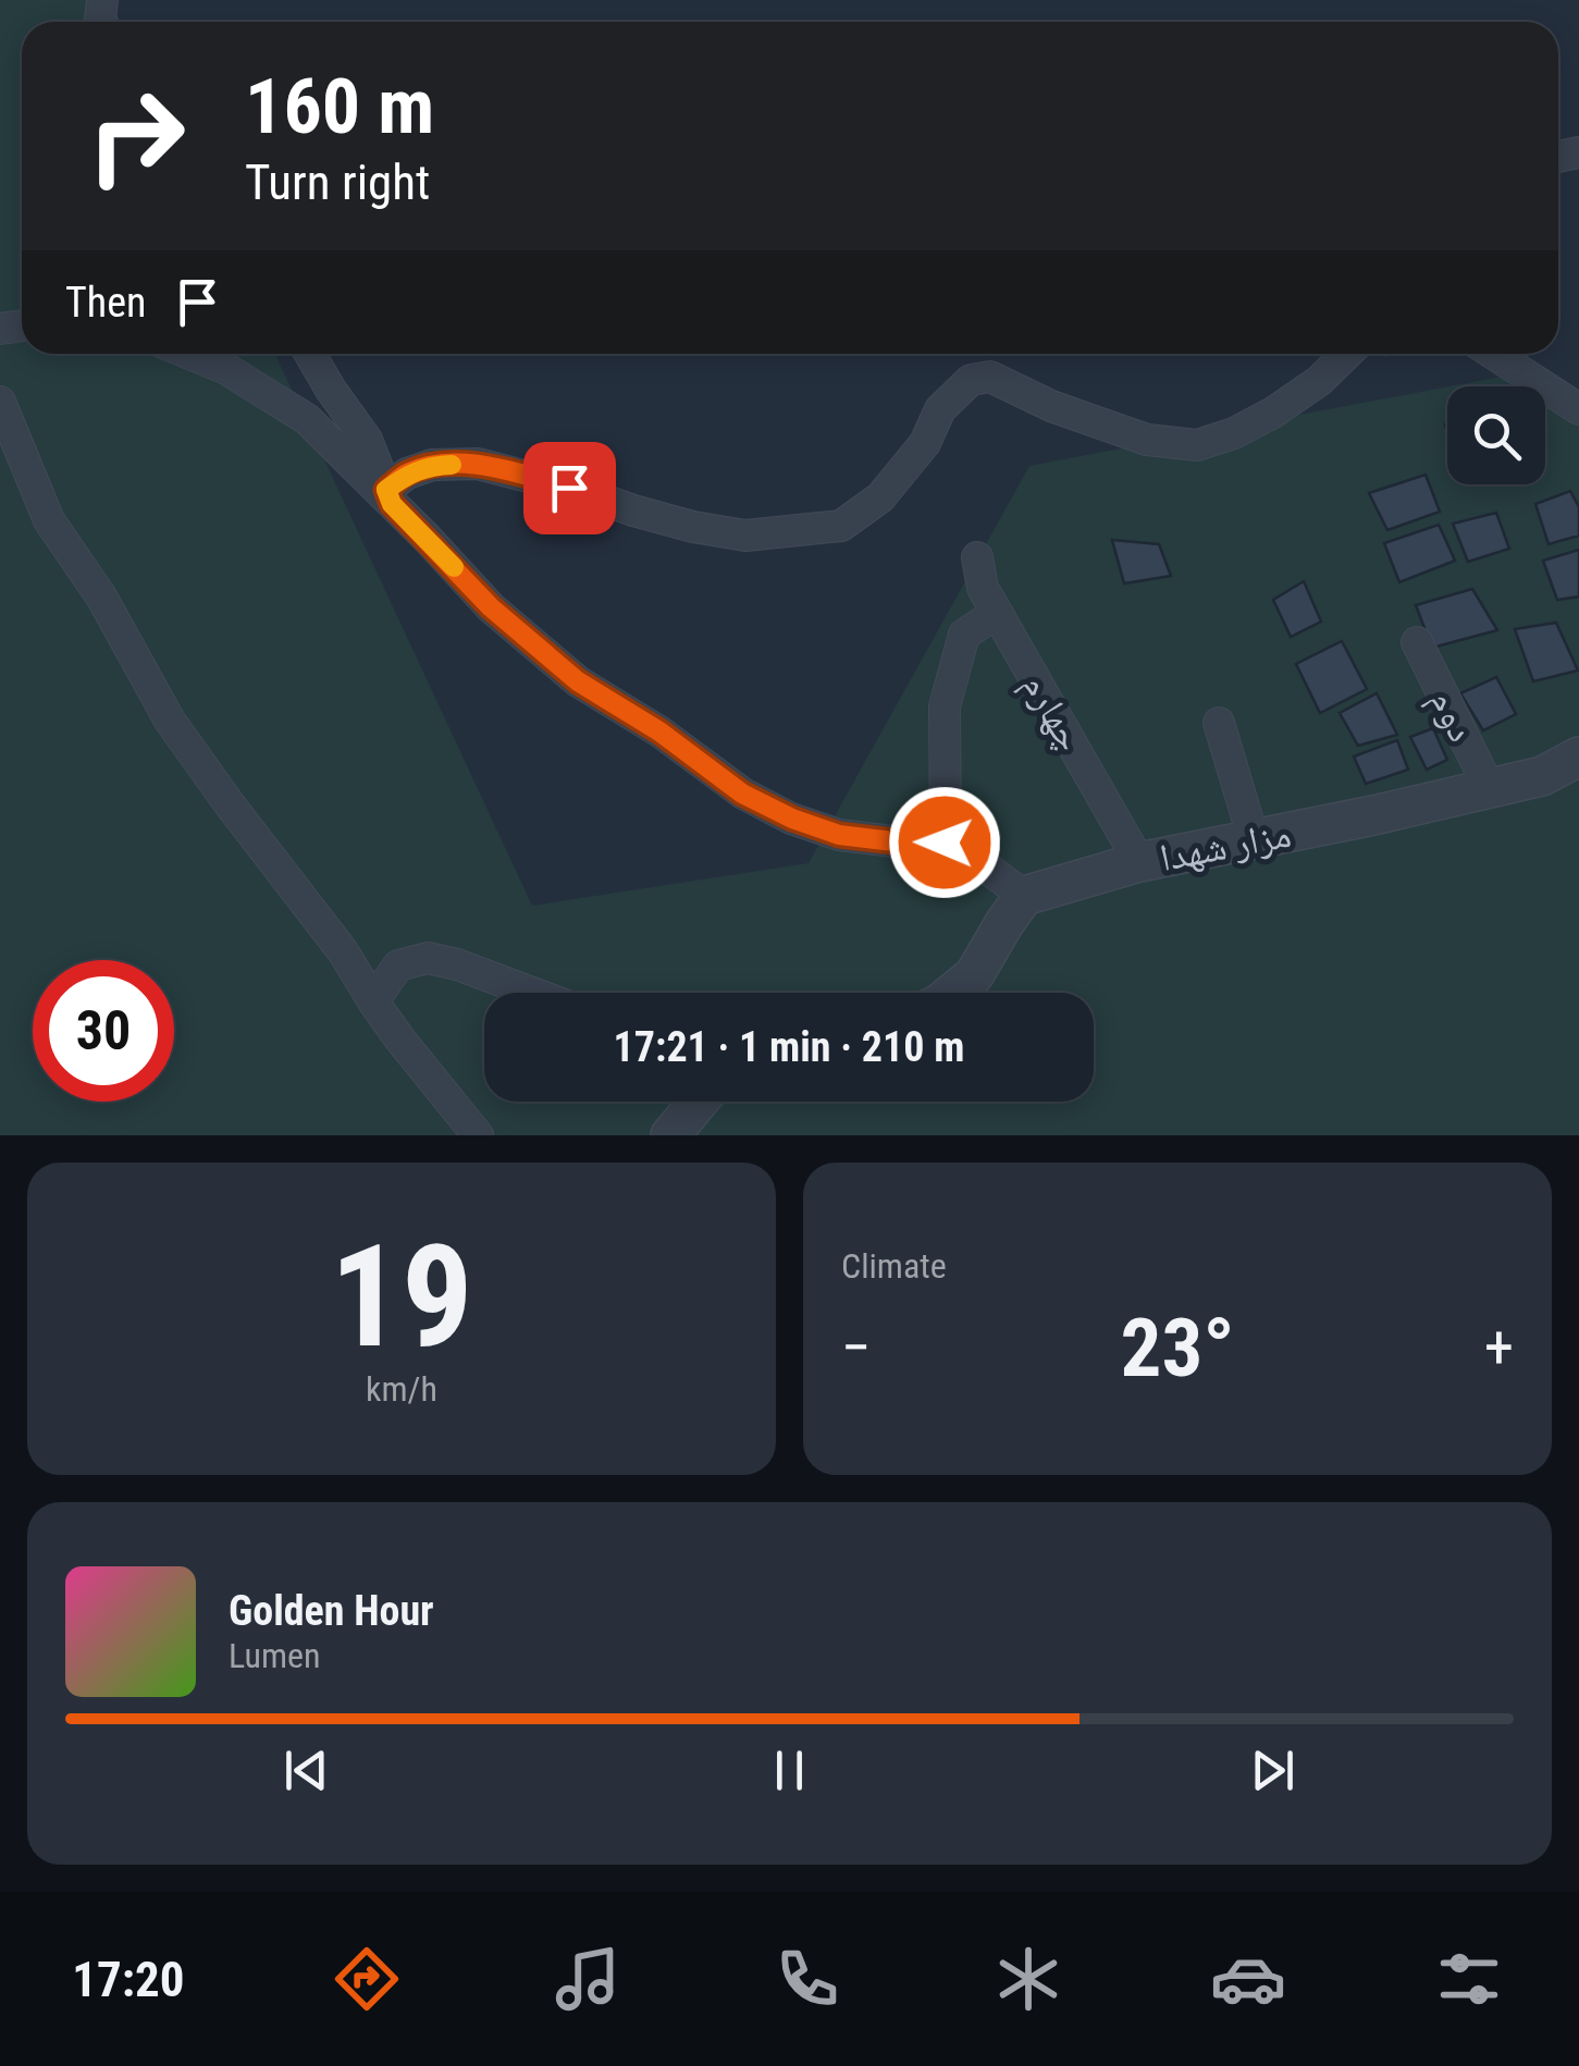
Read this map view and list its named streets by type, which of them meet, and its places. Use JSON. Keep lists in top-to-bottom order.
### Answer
{
  "streets": {
    "street": ["چهارم", "دوم", "مزار شهدا"]
  },
  "crossings": [
    ["چهارم", "مزار شهدا"],
    ["دوم", "مزار شهدا"]
  ],
  "page": {
    "turn": ["160 m", "Turn right"],
    "then": "Then",
    "limit": "30",
    "trip": "17:21 · 1 min · 210 m",
    "tile": [
      ["19", "km/h"],
      "Climate"
    ],
    "heat": ["−", "23°", "+"],
    "song": ["Golden Hour", "Lumen"],
    "tabs": "17:20"
  }
}
